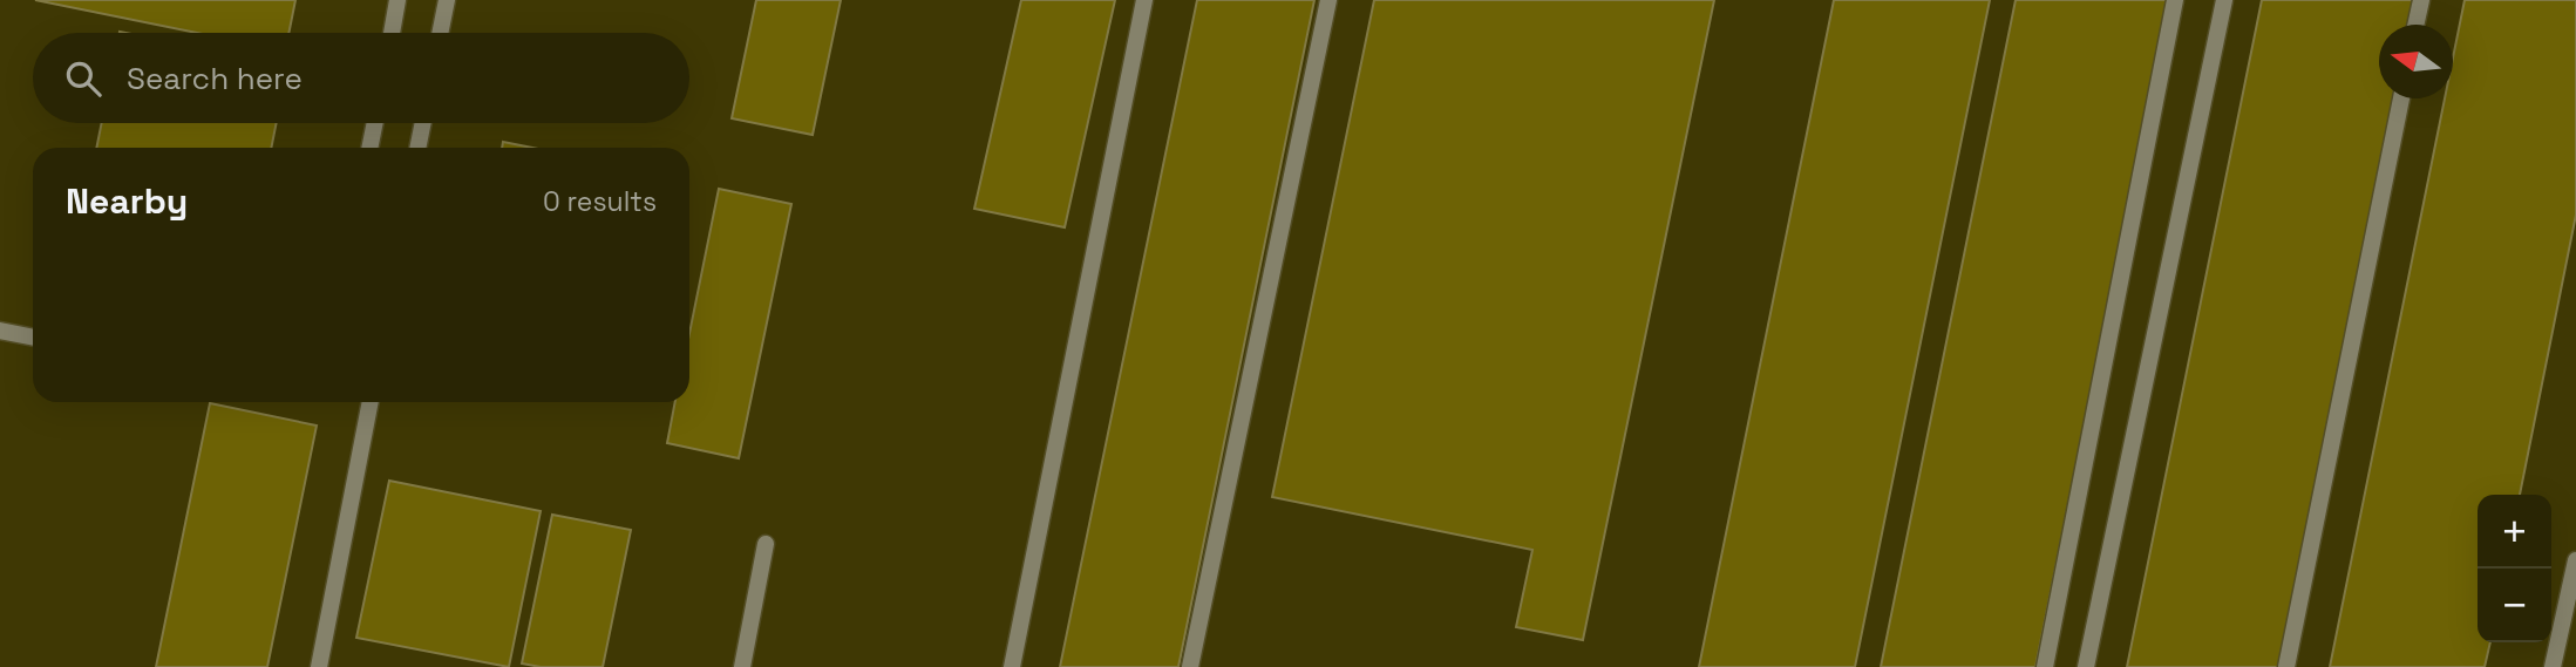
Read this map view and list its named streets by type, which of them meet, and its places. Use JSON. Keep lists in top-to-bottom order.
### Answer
{
  "north": "left",
  "page": {
    "search": "Search here",
    "heading": ["Nearby", "0 results"],
    "map_buttons": ["+", "−"]
  }
}
